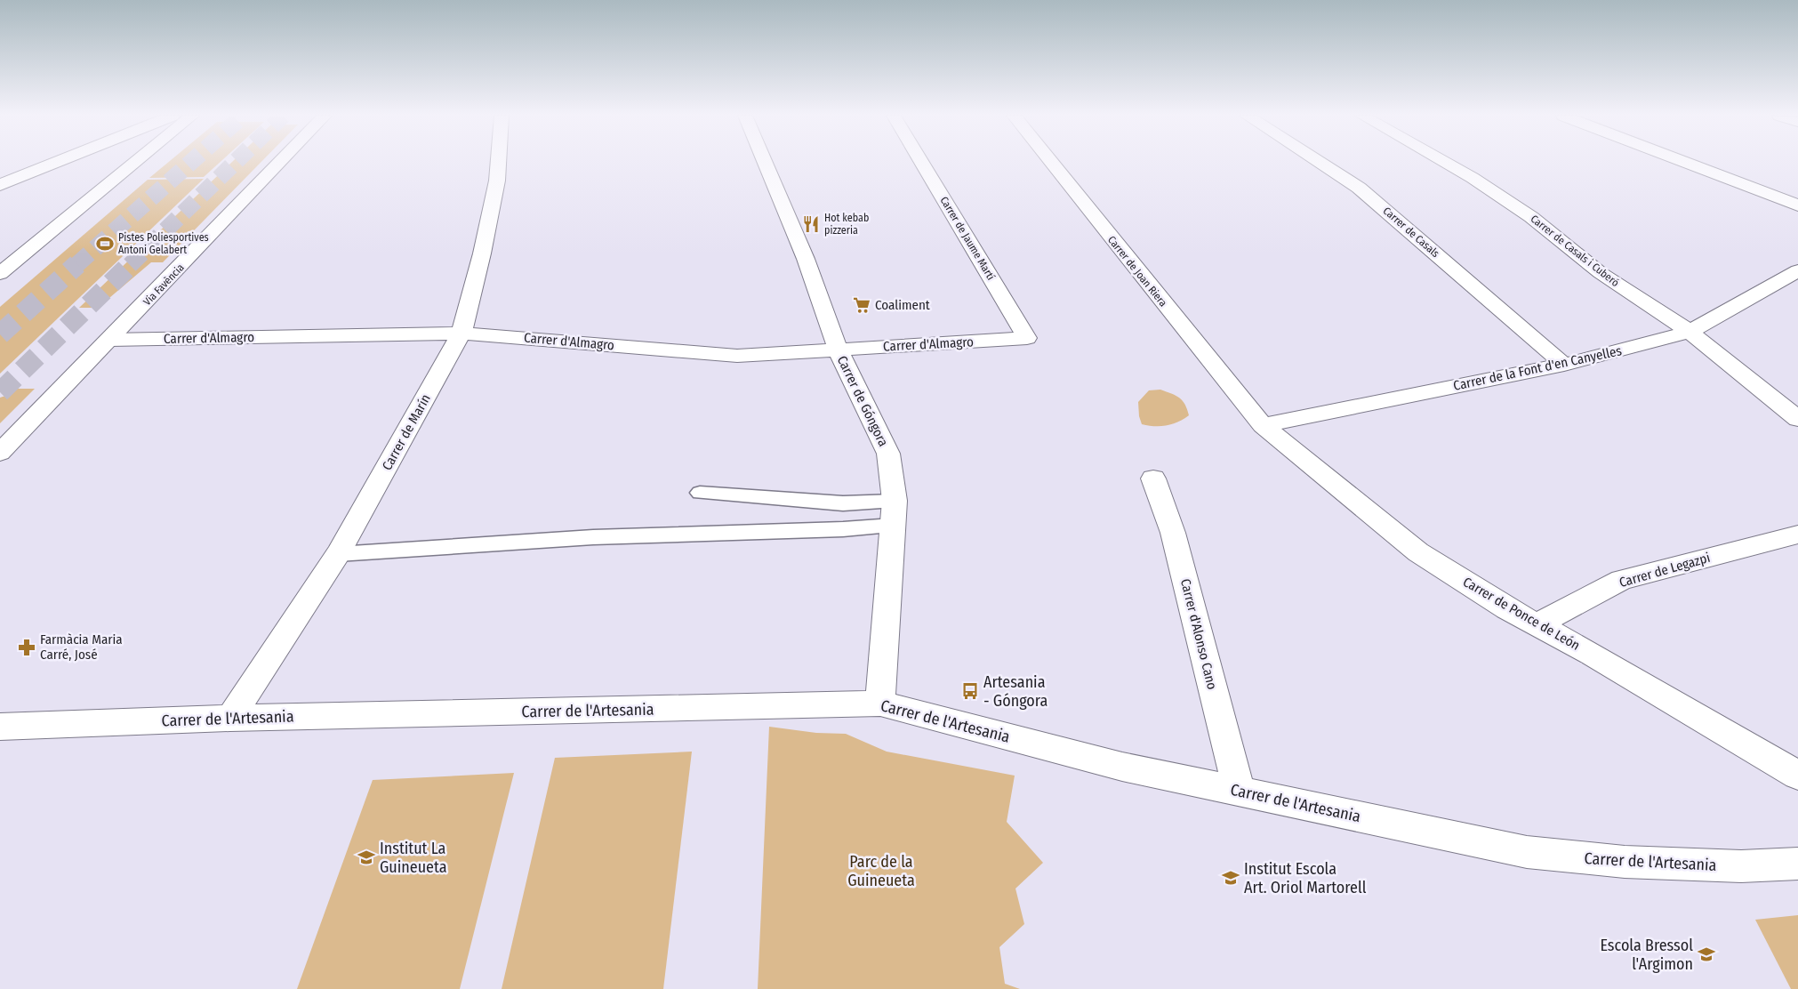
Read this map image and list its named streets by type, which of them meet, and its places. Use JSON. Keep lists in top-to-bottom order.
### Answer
{
  "streets": {
    "street": [
      "Carrer de Casals",
      "Carrer de Jaume Martí",
      "Carrer de Casals i Cuberó",
      "Carrer de Joan Riera",
      "Via Favència",
      "Carrer d'Almagro",
      "Carrer de la Font d'en Canyelles",
      "Carrer de Góngora",
      "Carrer de Marín",
      "Carrer de Legazpi",
      "Carrer de Ponce de León",
      "Carrer d'Alonso Cano",
      "Carrer de l'Artesania"
    ]
  },
  "crossings": [
    ["Carrer de Casals", "Carrer de la Font d'en Canyelles"],
    ["Carrer de Jaume Martí", "Carrer d'Almagro"],
    ["Carrer de Casals i Cuberó", "Carrer de la Font d'en Canyelles"],
    ["Carrer de Joan Riera", "Carrer de la Font d'en Canyelles"],
    ["Carrer de Joan Riera", "Carrer de Ponce de León"],
    ["Via Favència", "Carrer d'Almagro"],
    ["Carrer d'Almagro", "Carrer de Góngora"],
    ["Carrer d'Almagro", "Carrer de Marín"],
    ["Carrer de la Font d'en Canyelles", "Carrer de Ponce de León"],
    ["Carrer de Góngora", "Carrer de l'Artesania"],
    ["Carrer de Marín", "Carrer de l'Artesania"],
    ["Carrer de Legazpi", "Carrer de Ponce de León"],
    ["Carrer d'Alonso Cano", "Carrer de l'Artesania"]
  ],
  "parks": ["Parc de la Guineueta"],
  "places": {
    "restaurant": ["Hot kebab pizzeria"],
    "sports": ["Pistes Poliesportives Antoni Gelabert"],
    "supermarket": ["Coaliment"],
    "pharmacy": ["Farmàcia Maria Carré, José"],
    "bus stop": ["Artesania - Góngora"],
    "school or university": ["Institut La Guineueta", "Institut Escola Art. Oriol Martorell", "Escola Bressol l'Argimon"]
  }
}
